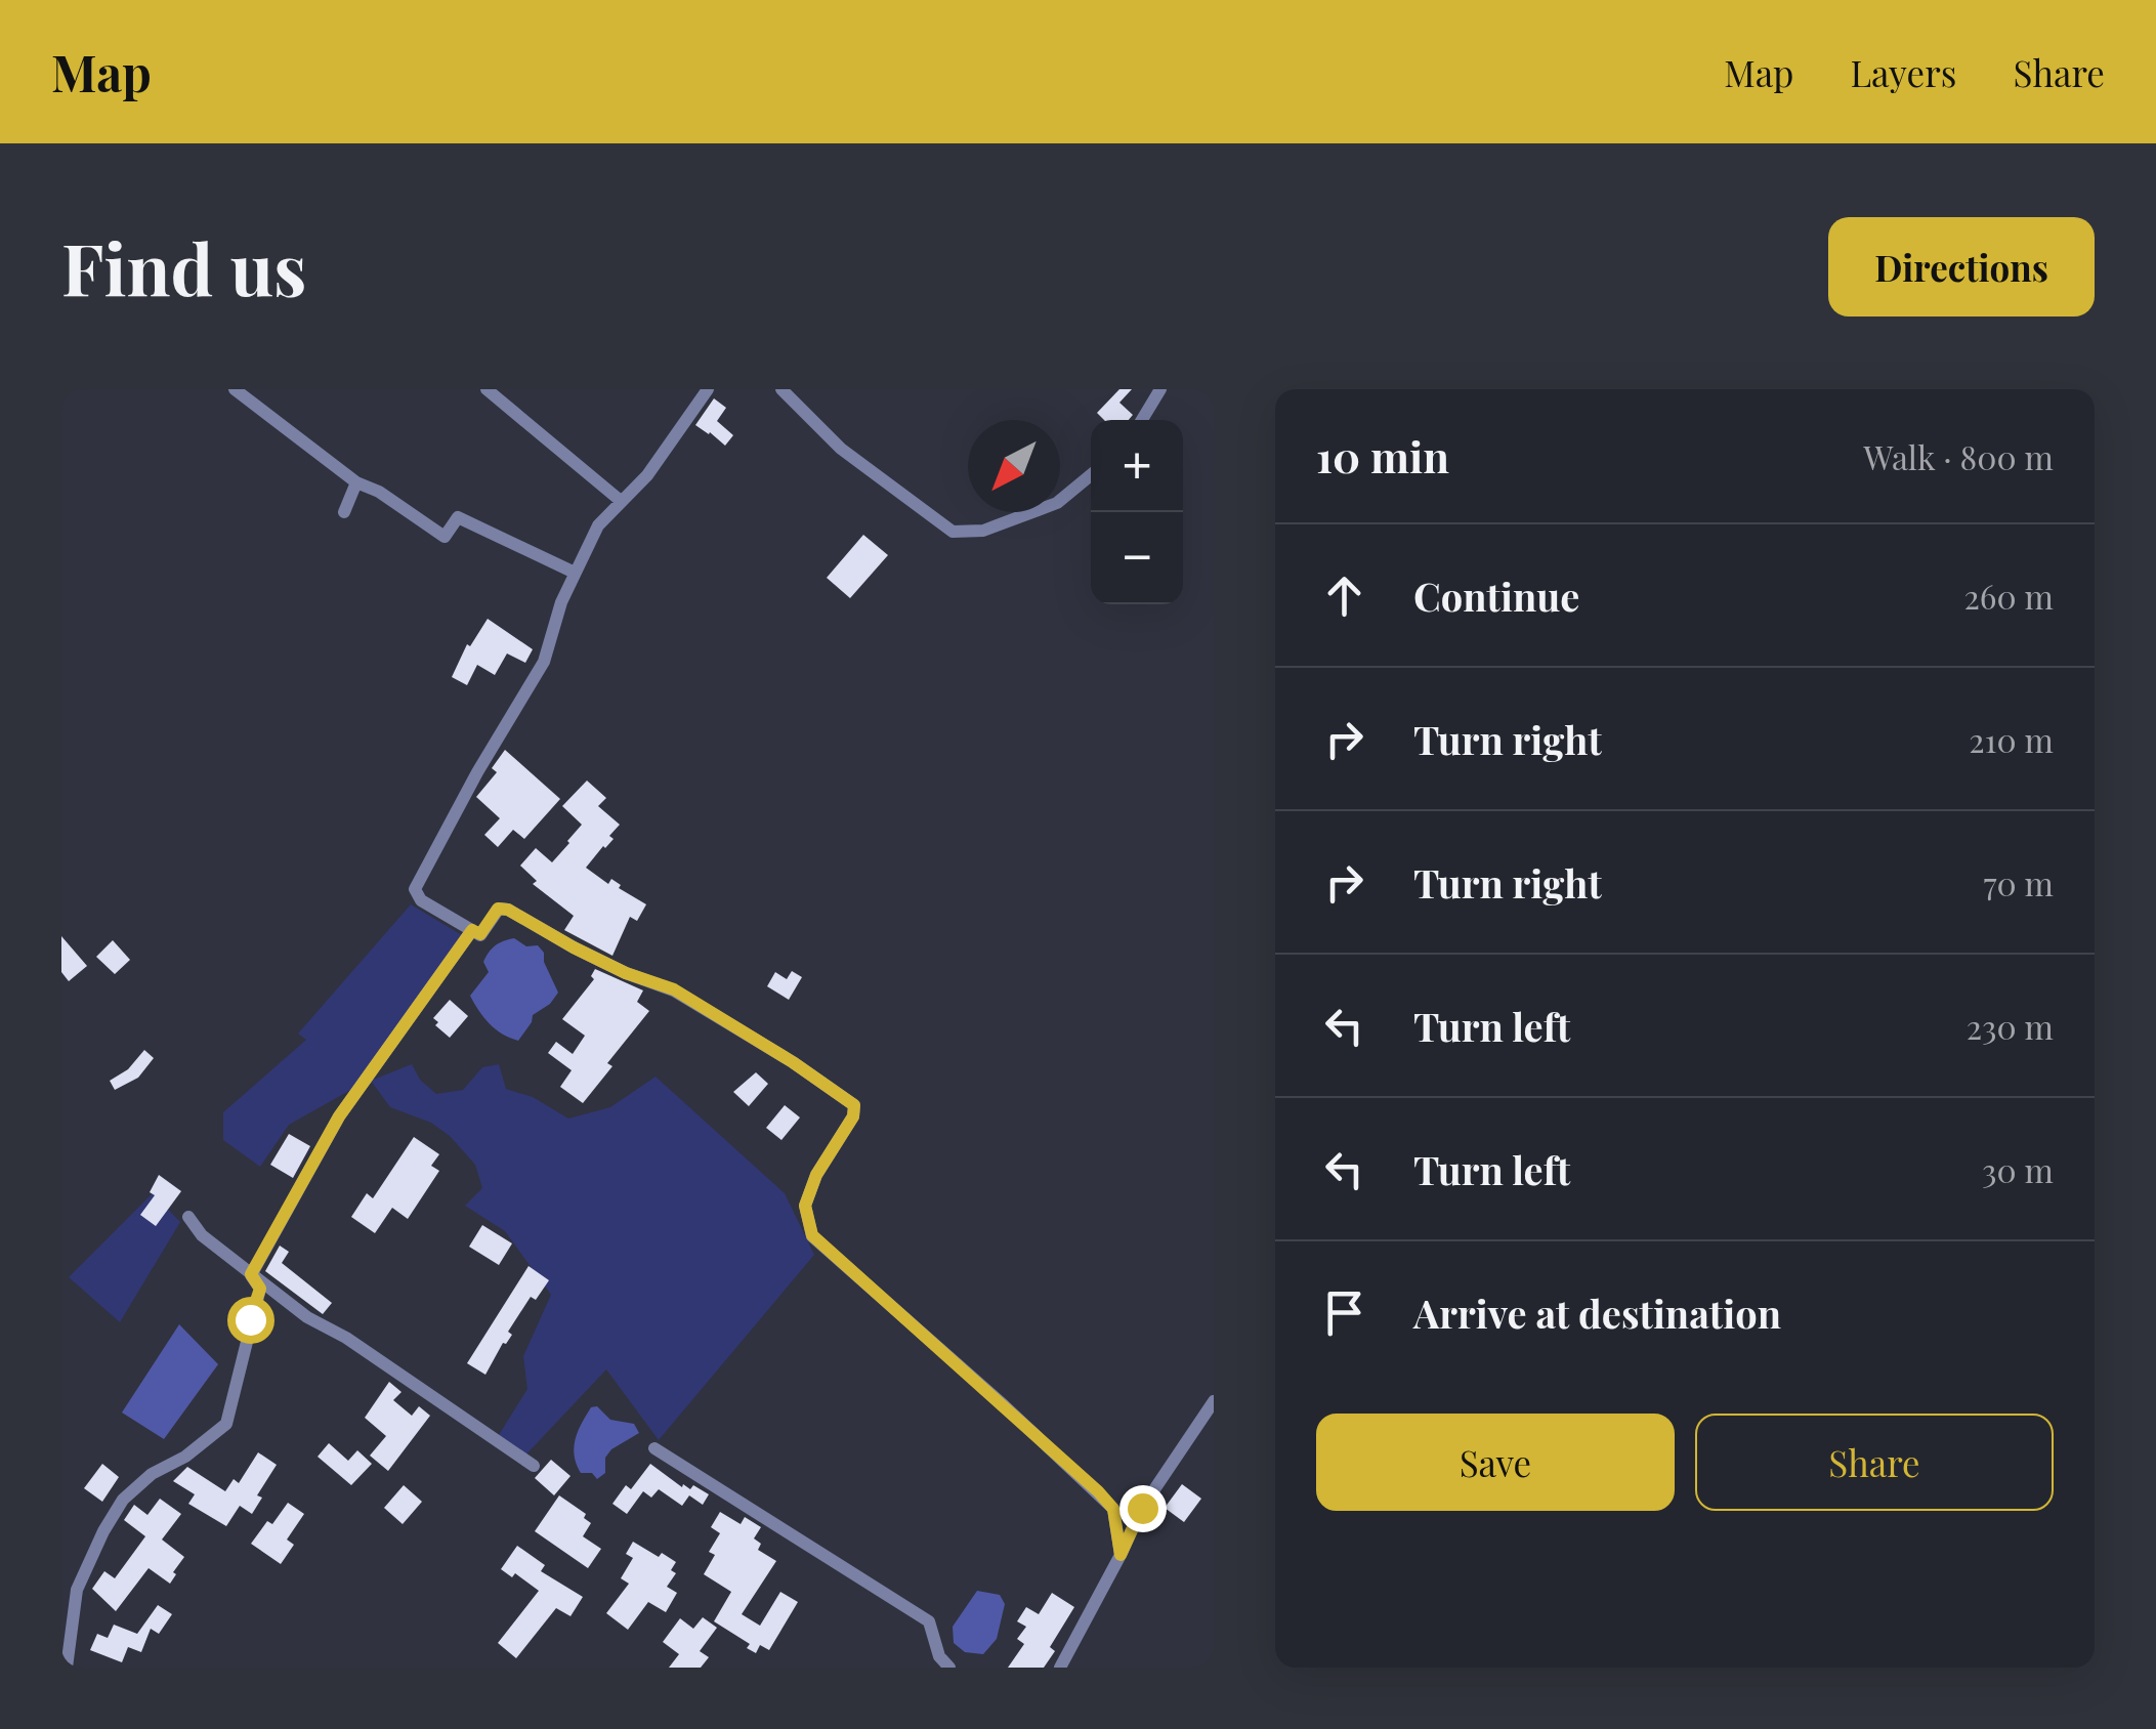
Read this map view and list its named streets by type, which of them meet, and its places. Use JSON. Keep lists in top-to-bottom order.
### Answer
{
  "north": "bottom left",
  "page": {
    "header": "Map",
    "nav": ["Map", "Layers", "Share"],
    "buttons": [
      "Directions",
      ["Save", "Share"]
    ],
    "title": "Find us",
    "heading": ["10 min", "Walk · 800 m"],
    "map_buttons": ["+", "−"],
    "list": [
      ["Continue", "260 m"],
      ["Turn right", "210 m"],
      ["Turn right", "70 m"],
      ["Turn left", "230 m"],
      ["Turn left", "30 m"],
      "Arrive at destination"
    ]
  }
}
